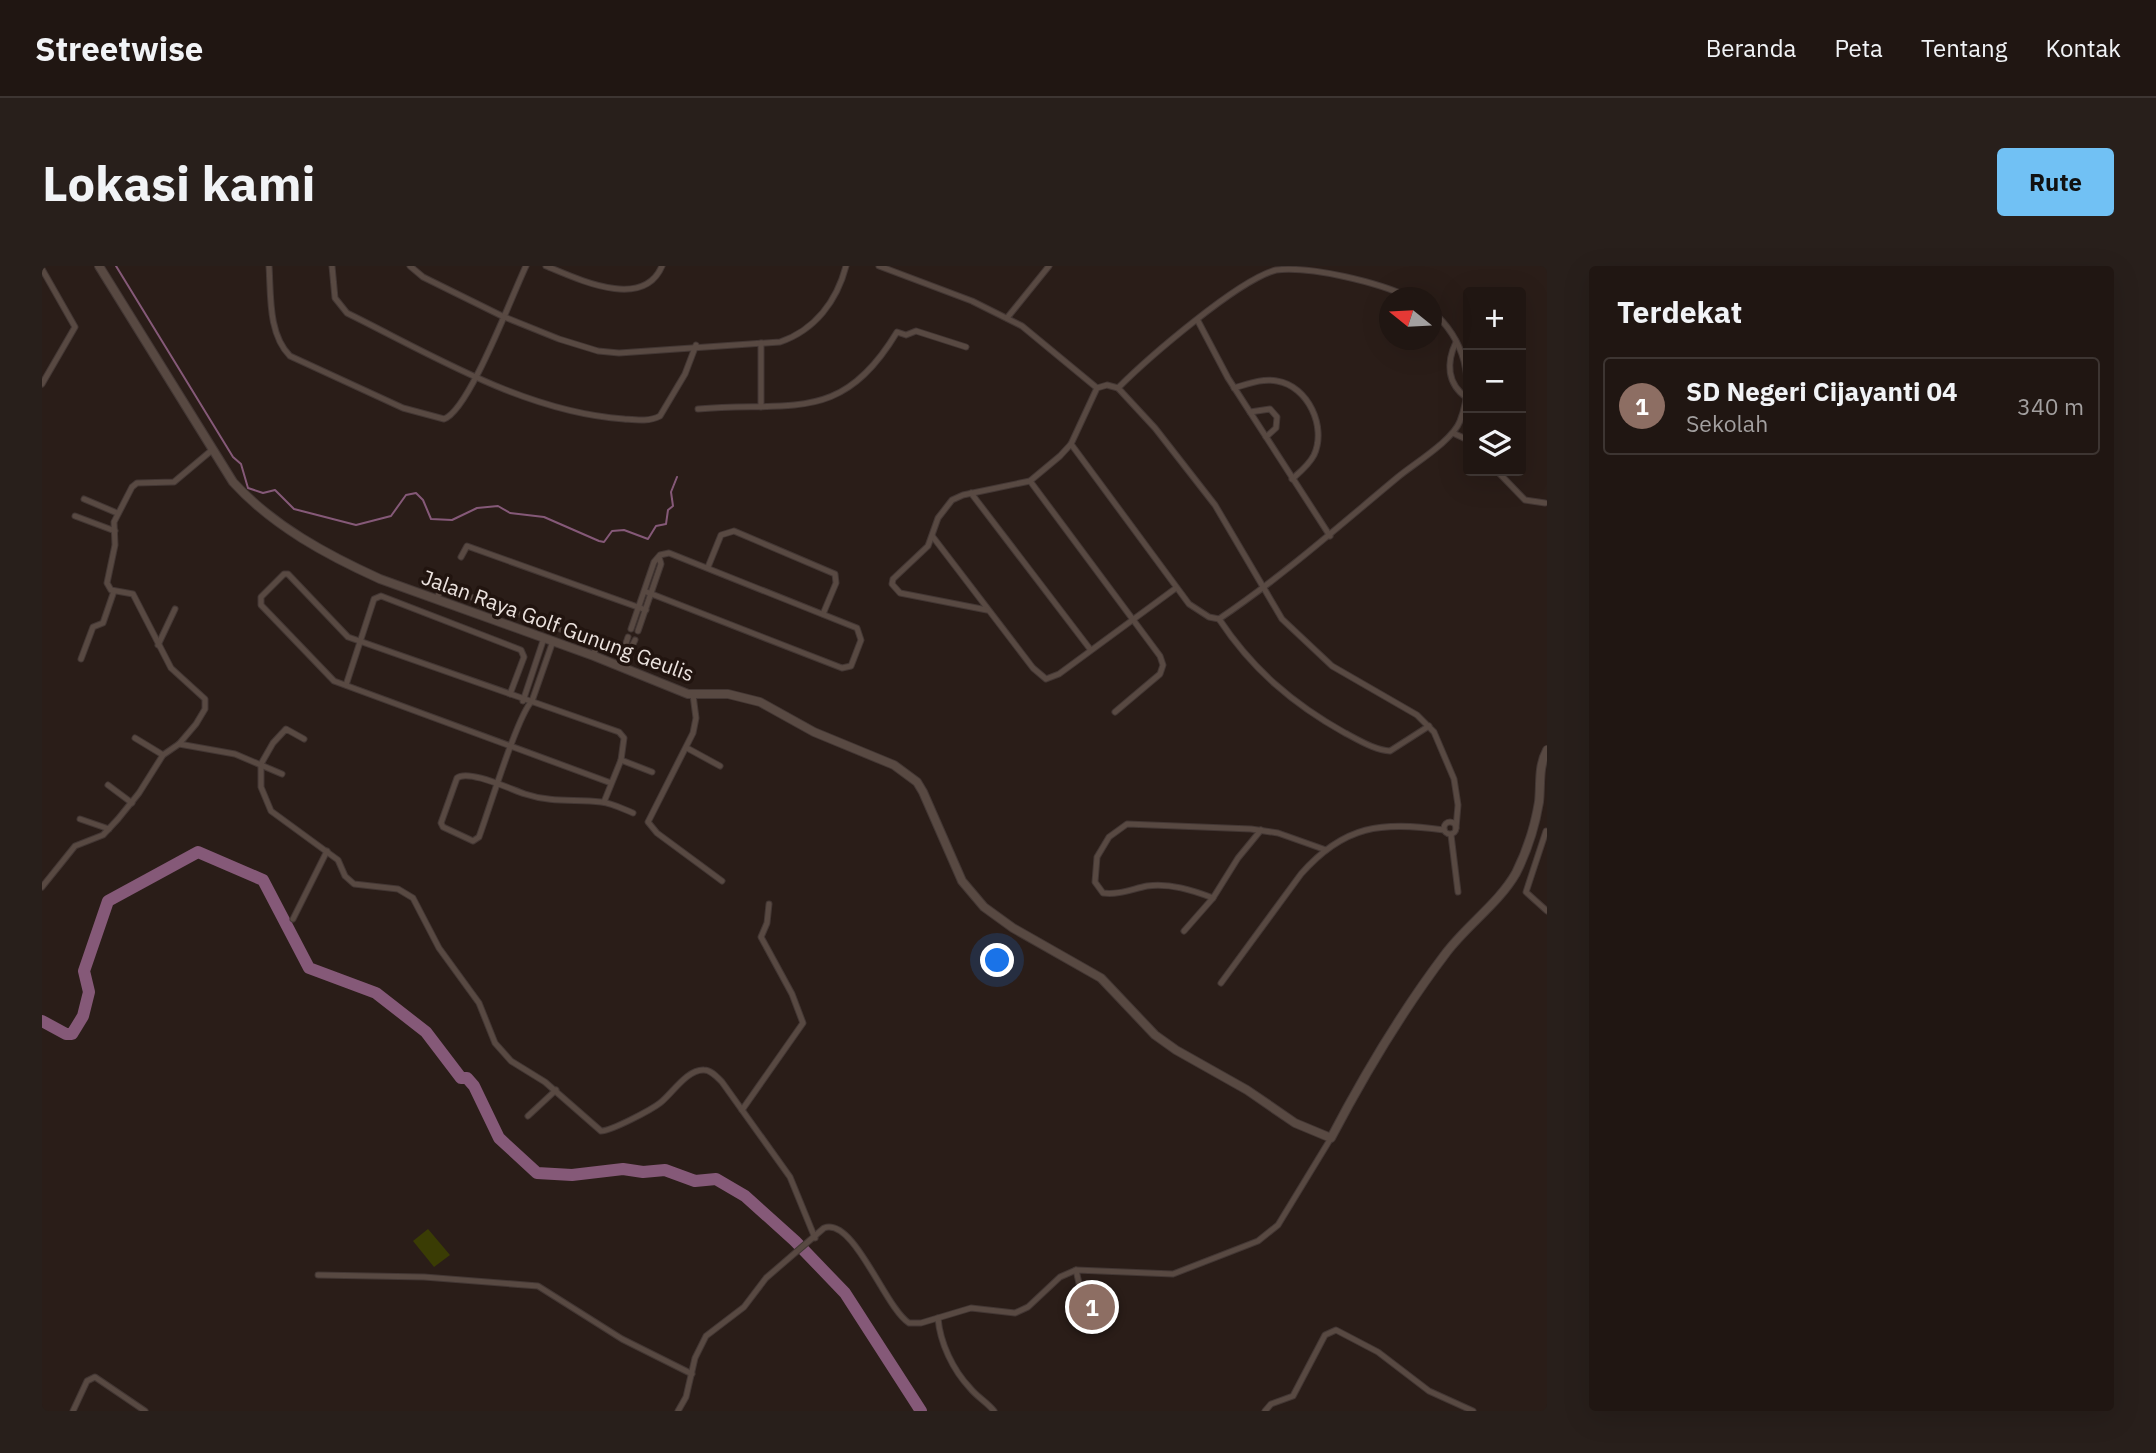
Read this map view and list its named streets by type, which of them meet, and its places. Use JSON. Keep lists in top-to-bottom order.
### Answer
{
  "streets": {
    "main road": ["Jalan Raya Golf Gunung Geulis"]
  },
  "north": "left",
  "page": {
    "header": "Streetwise",
    "nav": [
      "Beranda",
      "Peta",
      "Tentang",
      "Kontak"
    ],
    "buttons": "Rute",
    "title": "Lokasi kami",
    "heading": "Terdekat",
    "map_buttons": ["+", "−"],
    "list": [
      {
        "mark": "1",
        "name": "SD Negeri Cijayanti 04",
        "note": "Sekolah",
        "value": "340 m"
      }
    ],
    "pins": "1"
  }
}
